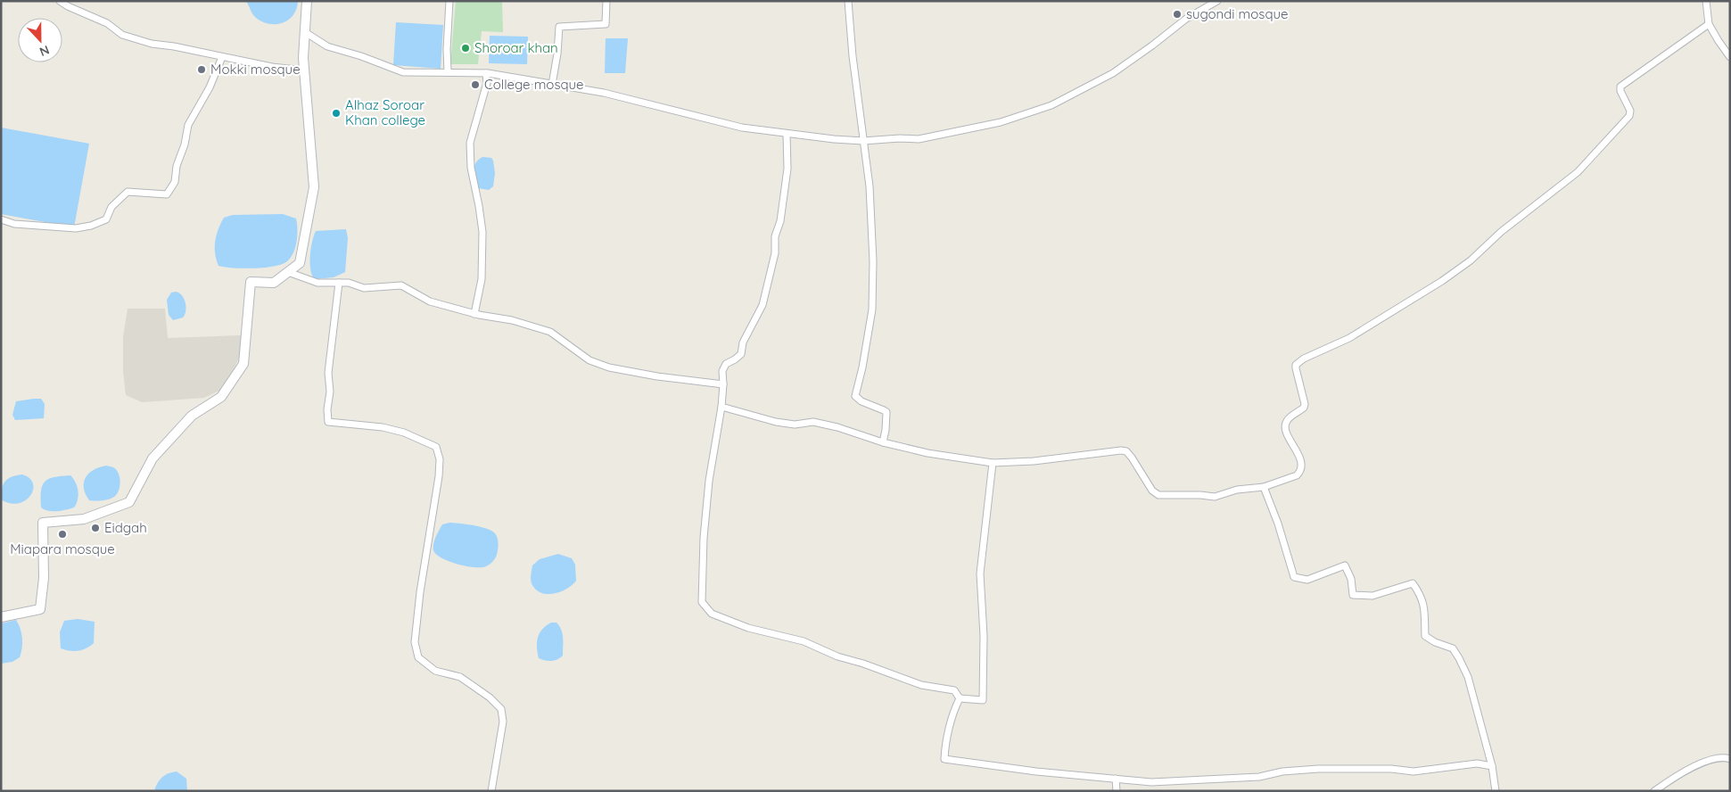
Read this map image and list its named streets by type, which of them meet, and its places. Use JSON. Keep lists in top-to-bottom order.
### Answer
{
  "places": [
    "sugondi mosque",
    "Shoroar khan",
    "Mokki mosque",
    "College mosque",
    "Alhaz Soroar Khan college",
    "Eidgah",
    "Miapara mosque"
  ],
  "north": "bottom"
}
